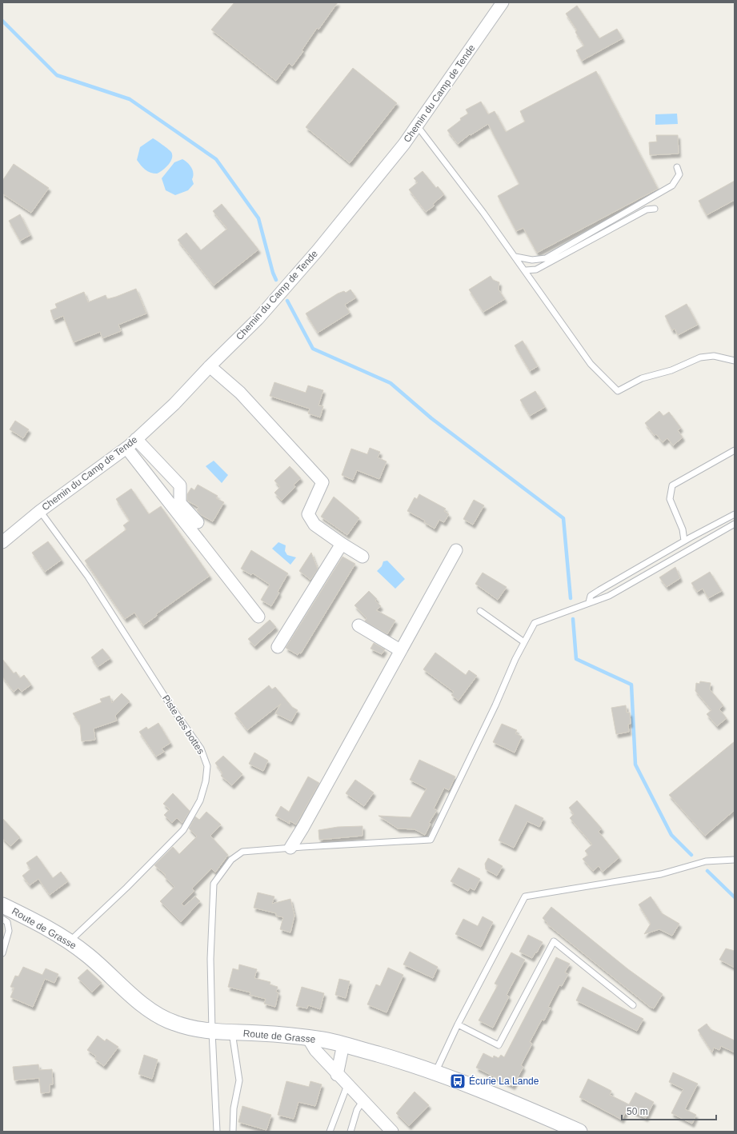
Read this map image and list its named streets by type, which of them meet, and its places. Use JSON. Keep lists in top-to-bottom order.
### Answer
{
  "streets": {
    "street": ["Chemin du Camp de Tende", "Route de Grasse"],
    "lane": ["Piste des bottes"]
  },
  "crossings": [
    ["Chemin du Camp de Tende", "Piste des bottes"],
    ["Piste des bottes", "Route de Grasse"]
  ],
  "places": {
    "bus stop": ["Écurie La Lande"]
  },
  "scale_bar": "50 m"
}
